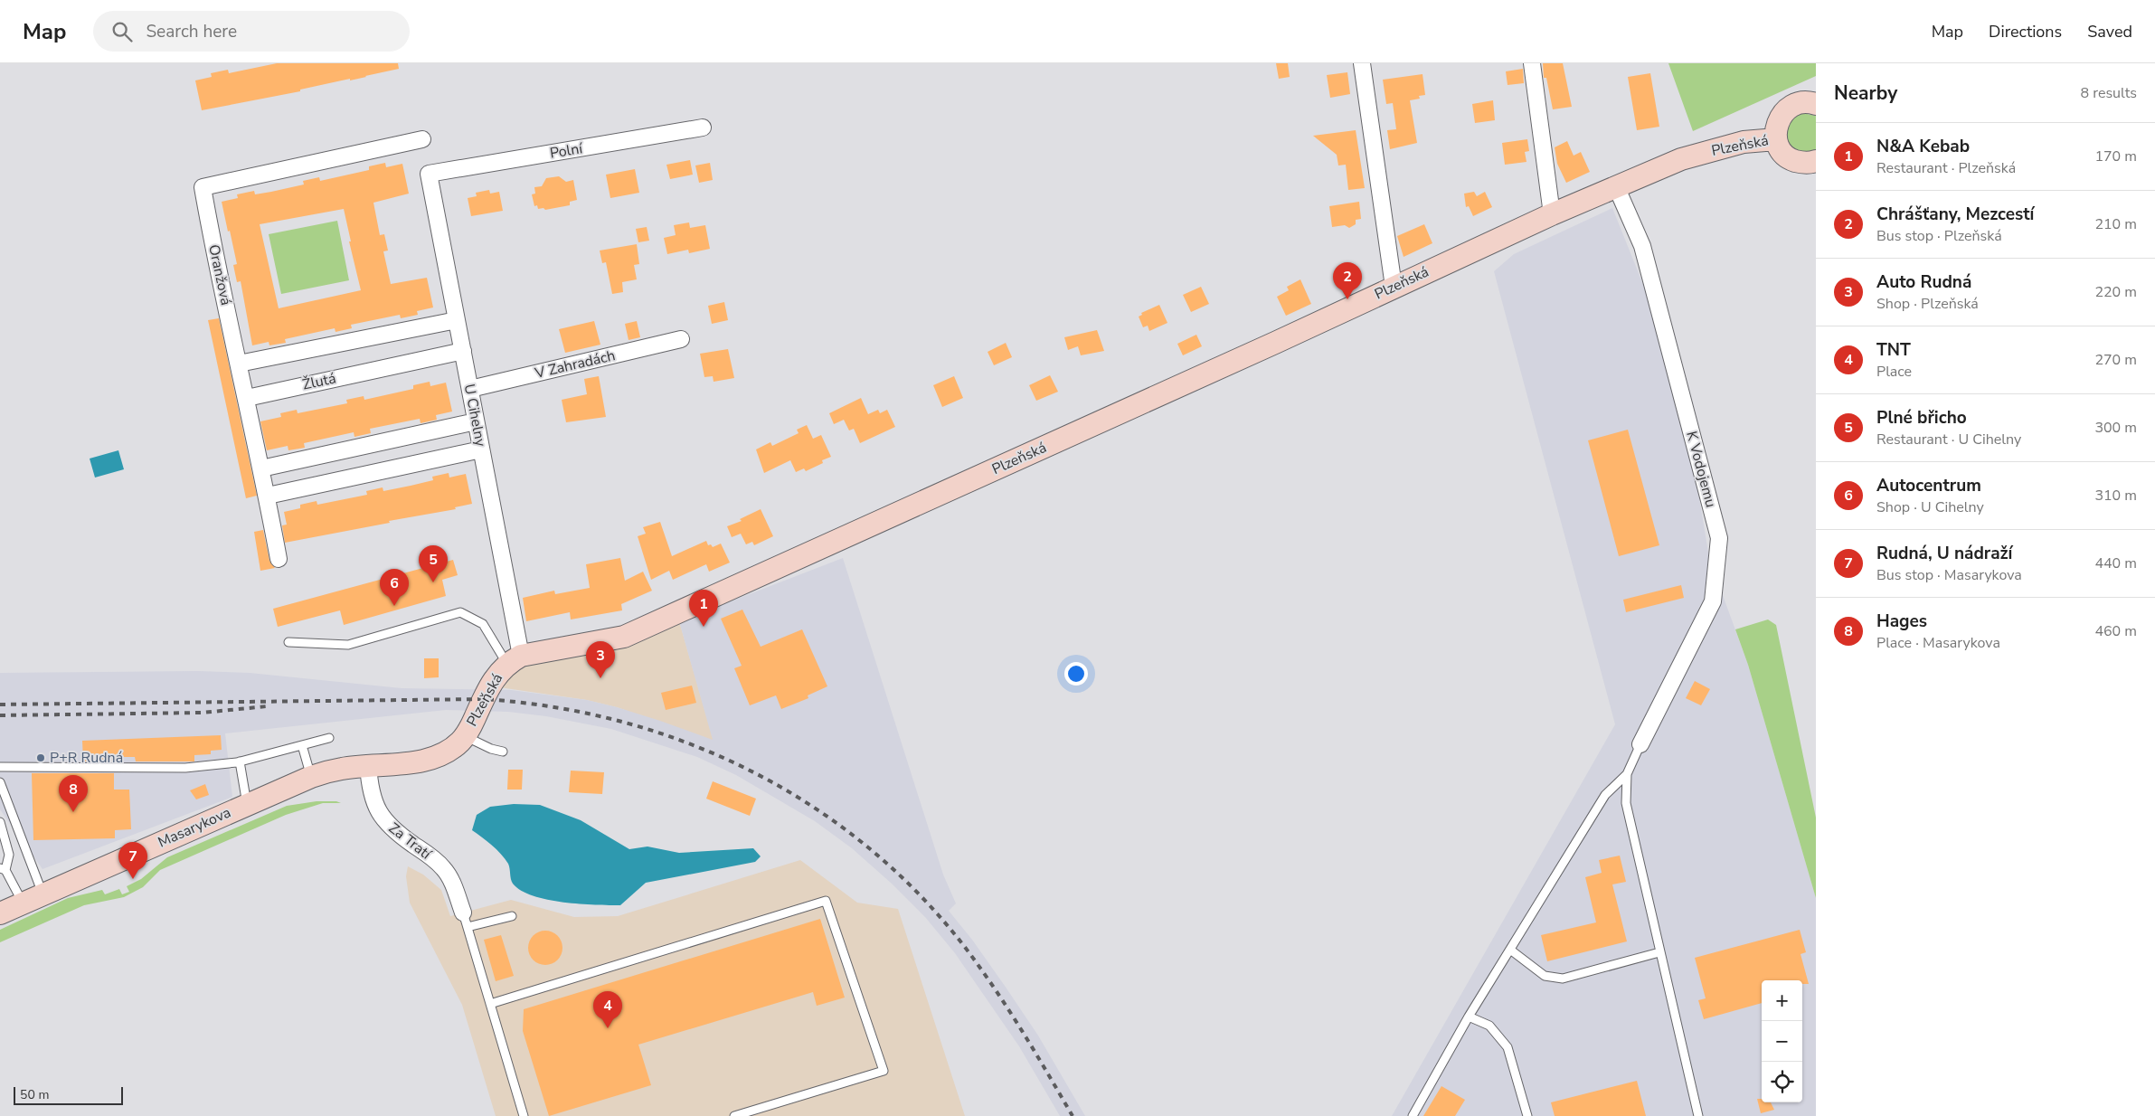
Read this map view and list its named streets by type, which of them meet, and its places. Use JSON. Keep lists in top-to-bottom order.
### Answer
{
  "streets": {
    "main road": ["Plzeňská", "Masarykova"],
    "street": [
      "Polní",
      "Oranžová",
      "V Zahradách",
      "Žlutá",
      "U Cihelny",
      "K Vodojemu",
      "Za Tratí"
    ]
  },
  "crossings": [
    ["Plzeňská", "U Cihelny"],
    ["Plzeňská", "K Vodojemu"],
    ["Plzeňská", "Masarykova"],
    ["Plzeňská", "Za Tratí"],
    ["Polní", "U Cihelny"],
    ["V Zahradách", "U Cihelny"],
    ["Žlutá", "U Cihelny"]
  ],
  "places": ["P+R Rudná"],
  "scale_bar": "50 m",
  "page": {
    "header": "Map",
    "search": "Search here",
    "nav": ["Map", "Directions", "Saved"],
    "heading": ["Nearby", "8 results"],
    "list": [
      {
        "mark": "1",
        "name": "N&A Kebab",
        "note": "Restaurant · Plzeňská",
        "value": "170 m"
      },
      {
        "mark": "2",
        "name": "Chrášťany, Mezcestí",
        "note": "Bus stop · Plzeňská",
        "value": "210 m"
      },
      {
        "mark": "3",
        "name": "Auto Rudná",
        "note": "Shop · Plzeňská",
        "value": "220 m"
      },
      {
        "mark": "4",
        "name": "TNT",
        "note": "Place",
        "value": "270 m"
      },
      {
        "mark": "5",
        "name": "Plné břicho",
        "note": "Restaurant · U Cihelny",
        "value": "300 m"
      },
      {
        "mark": "6",
        "name": "Autocentrum",
        "note": "Shop · U Cihelny",
        "value": "310 m"
      },
      {
        "mark": "7",
        "name": "Rudná, U nádraží",
        "note": "Bus stop · Masarykova",
        "value": "440 m"
      },
      {
        "mark": "8",
        "name": "Hages",
        "note": "Place · Masarykova",
        "value": "460 m"
      }
    ],
    "pins": [
      "2",
      "5",
      "6",
      "1",
      "3",
      "8",
      "7",
      "4"
    ],
    "map_buttons": ["+", "−"],
    "scale": "50 m"
  }
}
